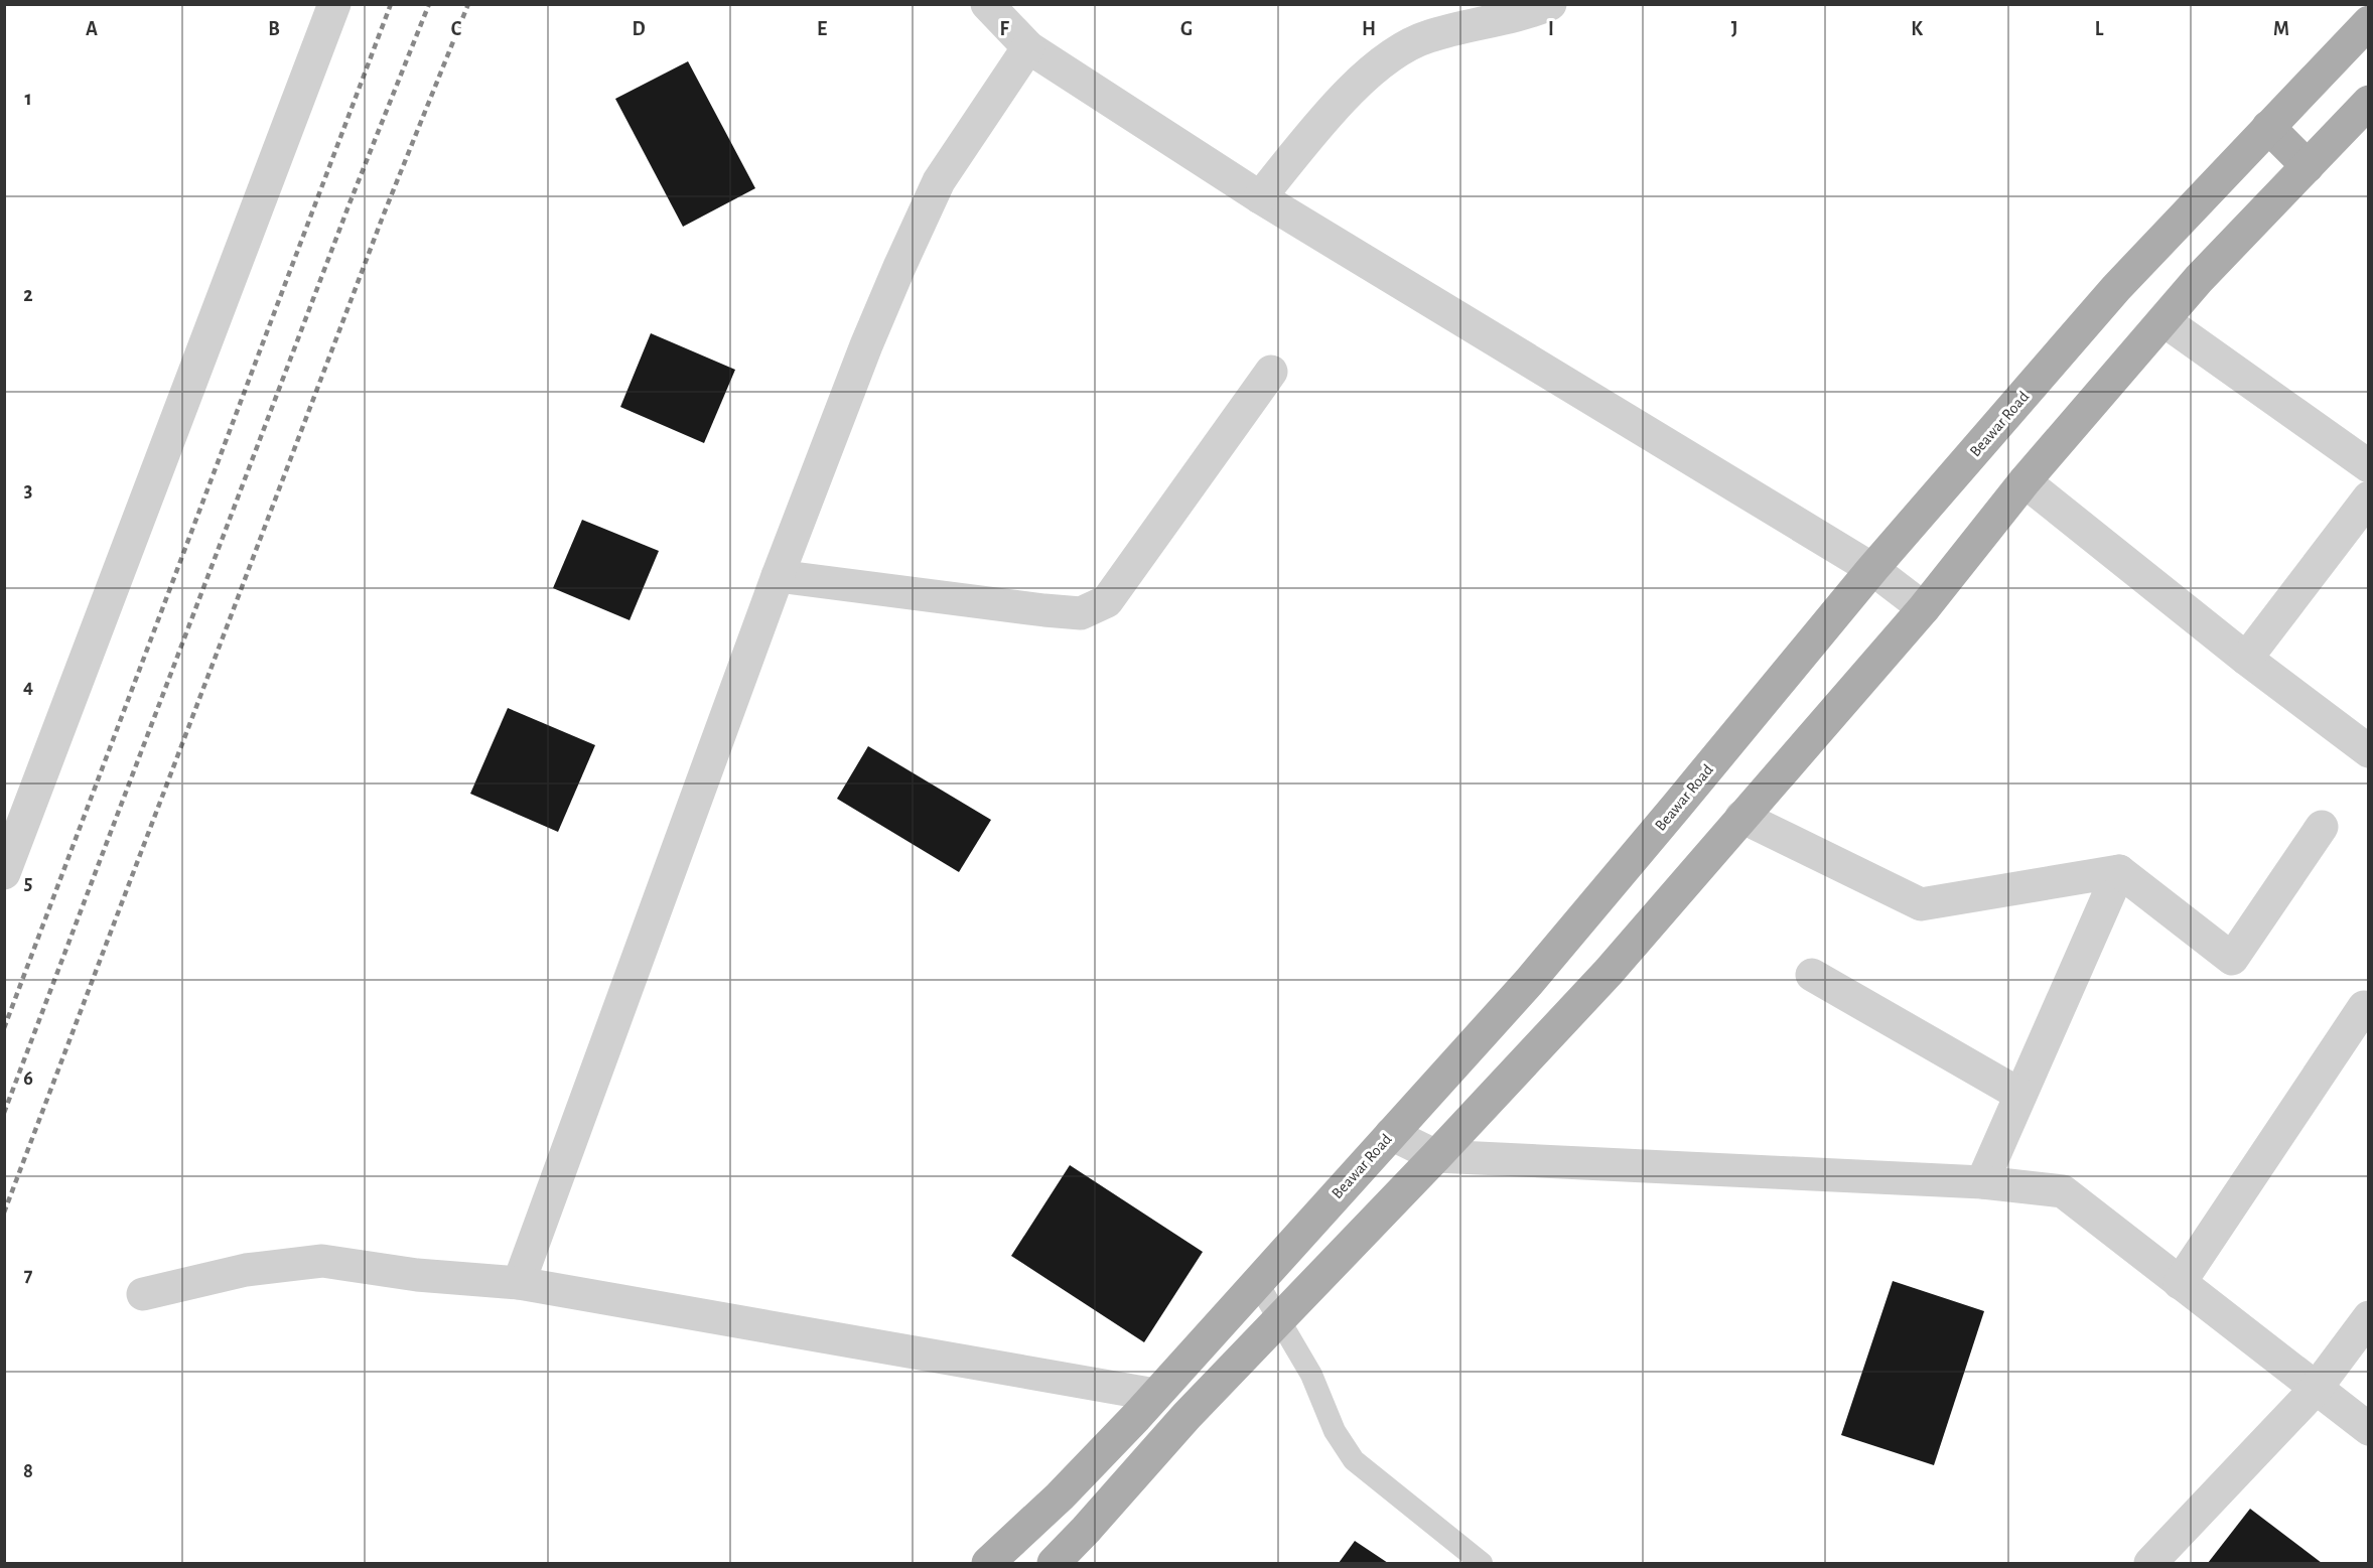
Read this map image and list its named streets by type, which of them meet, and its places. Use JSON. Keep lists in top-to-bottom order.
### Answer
{
  "streets": {
    "main road": ["Beawar Road"]
  },
  "grid": {
    "columns": [
      "A",
      "B",
      "C",
      "D",
      "E",
      "F",
      "G",
      "H",
      "I",
      "J",
      "K",
      "L",
      "M"
    ],
    "rows": [
      "1",
      "2",
      "3",
      "4",
      "5",
      "6",
      "7",
      "8"
    ]
  }
}
